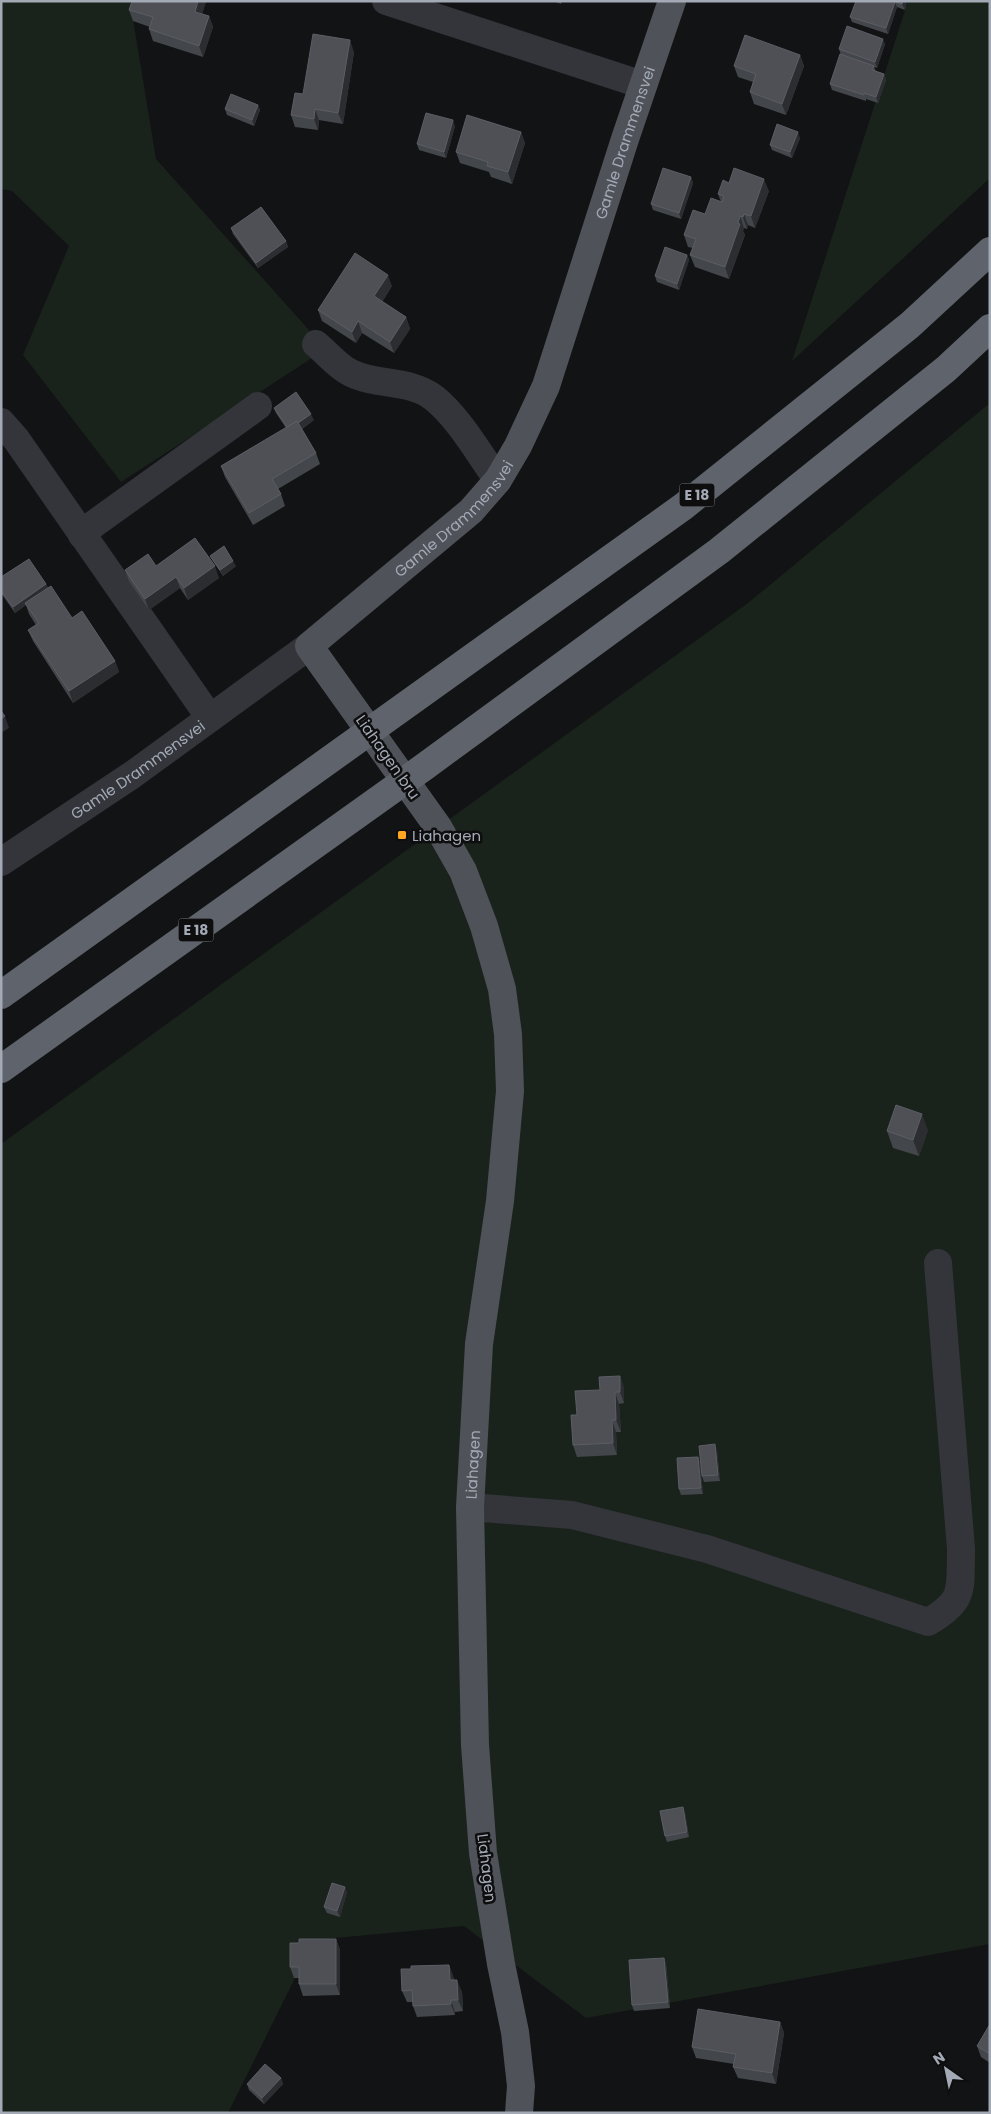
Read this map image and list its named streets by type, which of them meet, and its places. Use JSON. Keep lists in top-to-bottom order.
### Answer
{
  "streets": {
    "highway": ["E 18"],
    "main road": ["Gamle Drammensvei", "Liahagen bru", "Liahagen"]
  },
  "crossings": [
    ["Gamle Drammensvei", "Liahagen bru"],
    ["Liahagen bru", "Liahagen"]
  ],
  "places": {
    "transit": ["Liahagen"]
  },
  "north": "top left"
}
